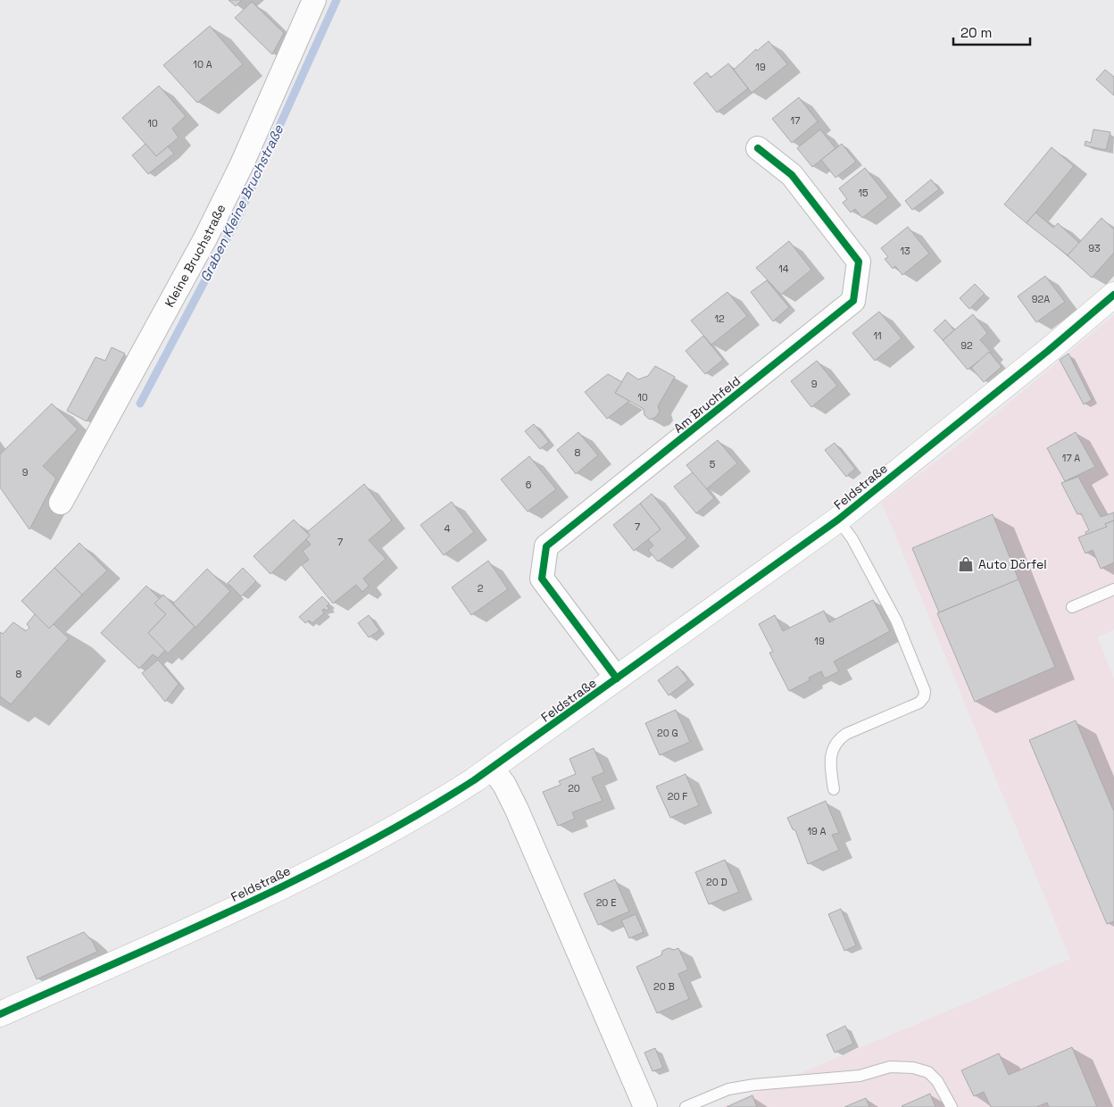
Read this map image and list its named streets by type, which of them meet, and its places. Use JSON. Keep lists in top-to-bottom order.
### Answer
{
  "streets": {
    "street": ["Kleine Bruchstraße", "Am Bruchfeld", "Feldstraße"]
  },
  "crossings": [
    ["Am Bruchfeld", "Feldstraße"]
  ],
  "water": ["Graben Kleine Bruchstraße"],
  "places": {
    "shop": ["Auto Dörfel"]
  },
  "house_numbers": [
    "10 A",
    "19",
    "17",
    "10",
    "15",
    "93",
    "13",
    "14",
    "92A",
    "12",
    "11",
    "92",
    "9",
    "10",
    "8",
    "17 A",
    "5",
    "9",
    "6",
    "7",
    "4",
    "7",
    "2",
    "19",
    "8",
    "20 G",
    "20",
    "20 F",
    "19 A",
    "20 D",
    "20 E",
    "20 B"
  ],
  "scale_bar": "20 m"
}
